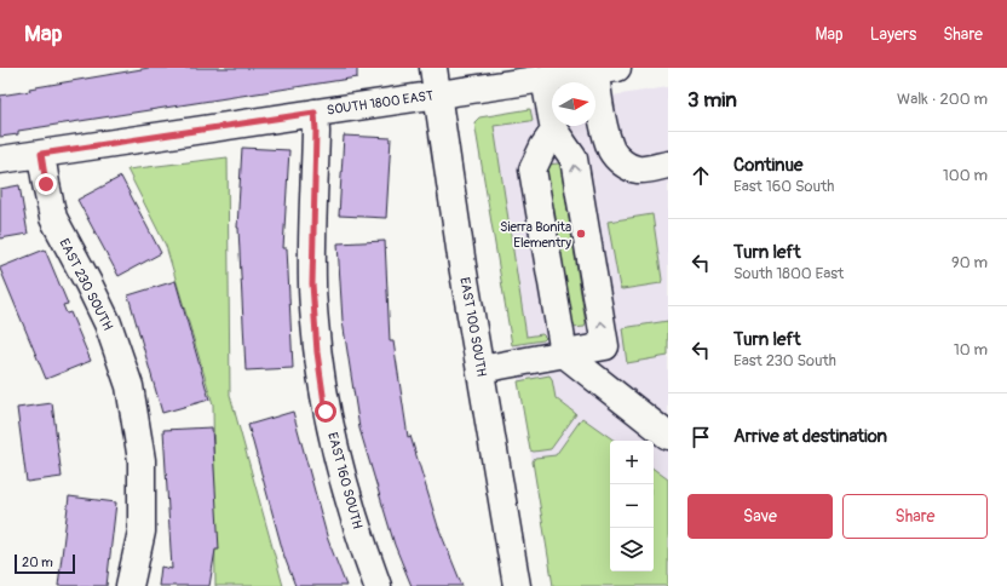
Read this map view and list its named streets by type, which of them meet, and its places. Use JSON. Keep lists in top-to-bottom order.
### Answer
{
  "streets": {
    "street": [
      "SOUTH 1800 EAST",
      "EAST 230 SOUTH",
      "EAST 100 SOUTH",
      "EAST 160 SOUTH"
    ]
  },
  "crossings": [
    ["SOUTH 1800 EAST", "EAST 230 SOUTH"],
    ["SOUTH 1800 EAST", "EAST 100 SOUTH"],
    ["SOUTH 1800 EAST", "EAST 160 SOUTH"]
  ],
  "places": ["Sierra Bonita Elementry"],
  "scale_bar": "20 m",
  "north": "right",
  "page": {
    "header": "Map",
    "nav": ["Map", "Layers", "Share"],
    "heading": ["3 min", "Walk · 200 m"],
    "list": [
      ["Continue", "East 160 South", "100 m"],
      ["Turn left", "South 1800 East", "90 m"],
      ["Turn left", "East 230 South", "10 m"],
      "Arrive at destination"
    ],
    "map_buttons": ["+", "−"],
    "buttons": ["Save", "Share"],
    "scale": "20 m"
  }
}
